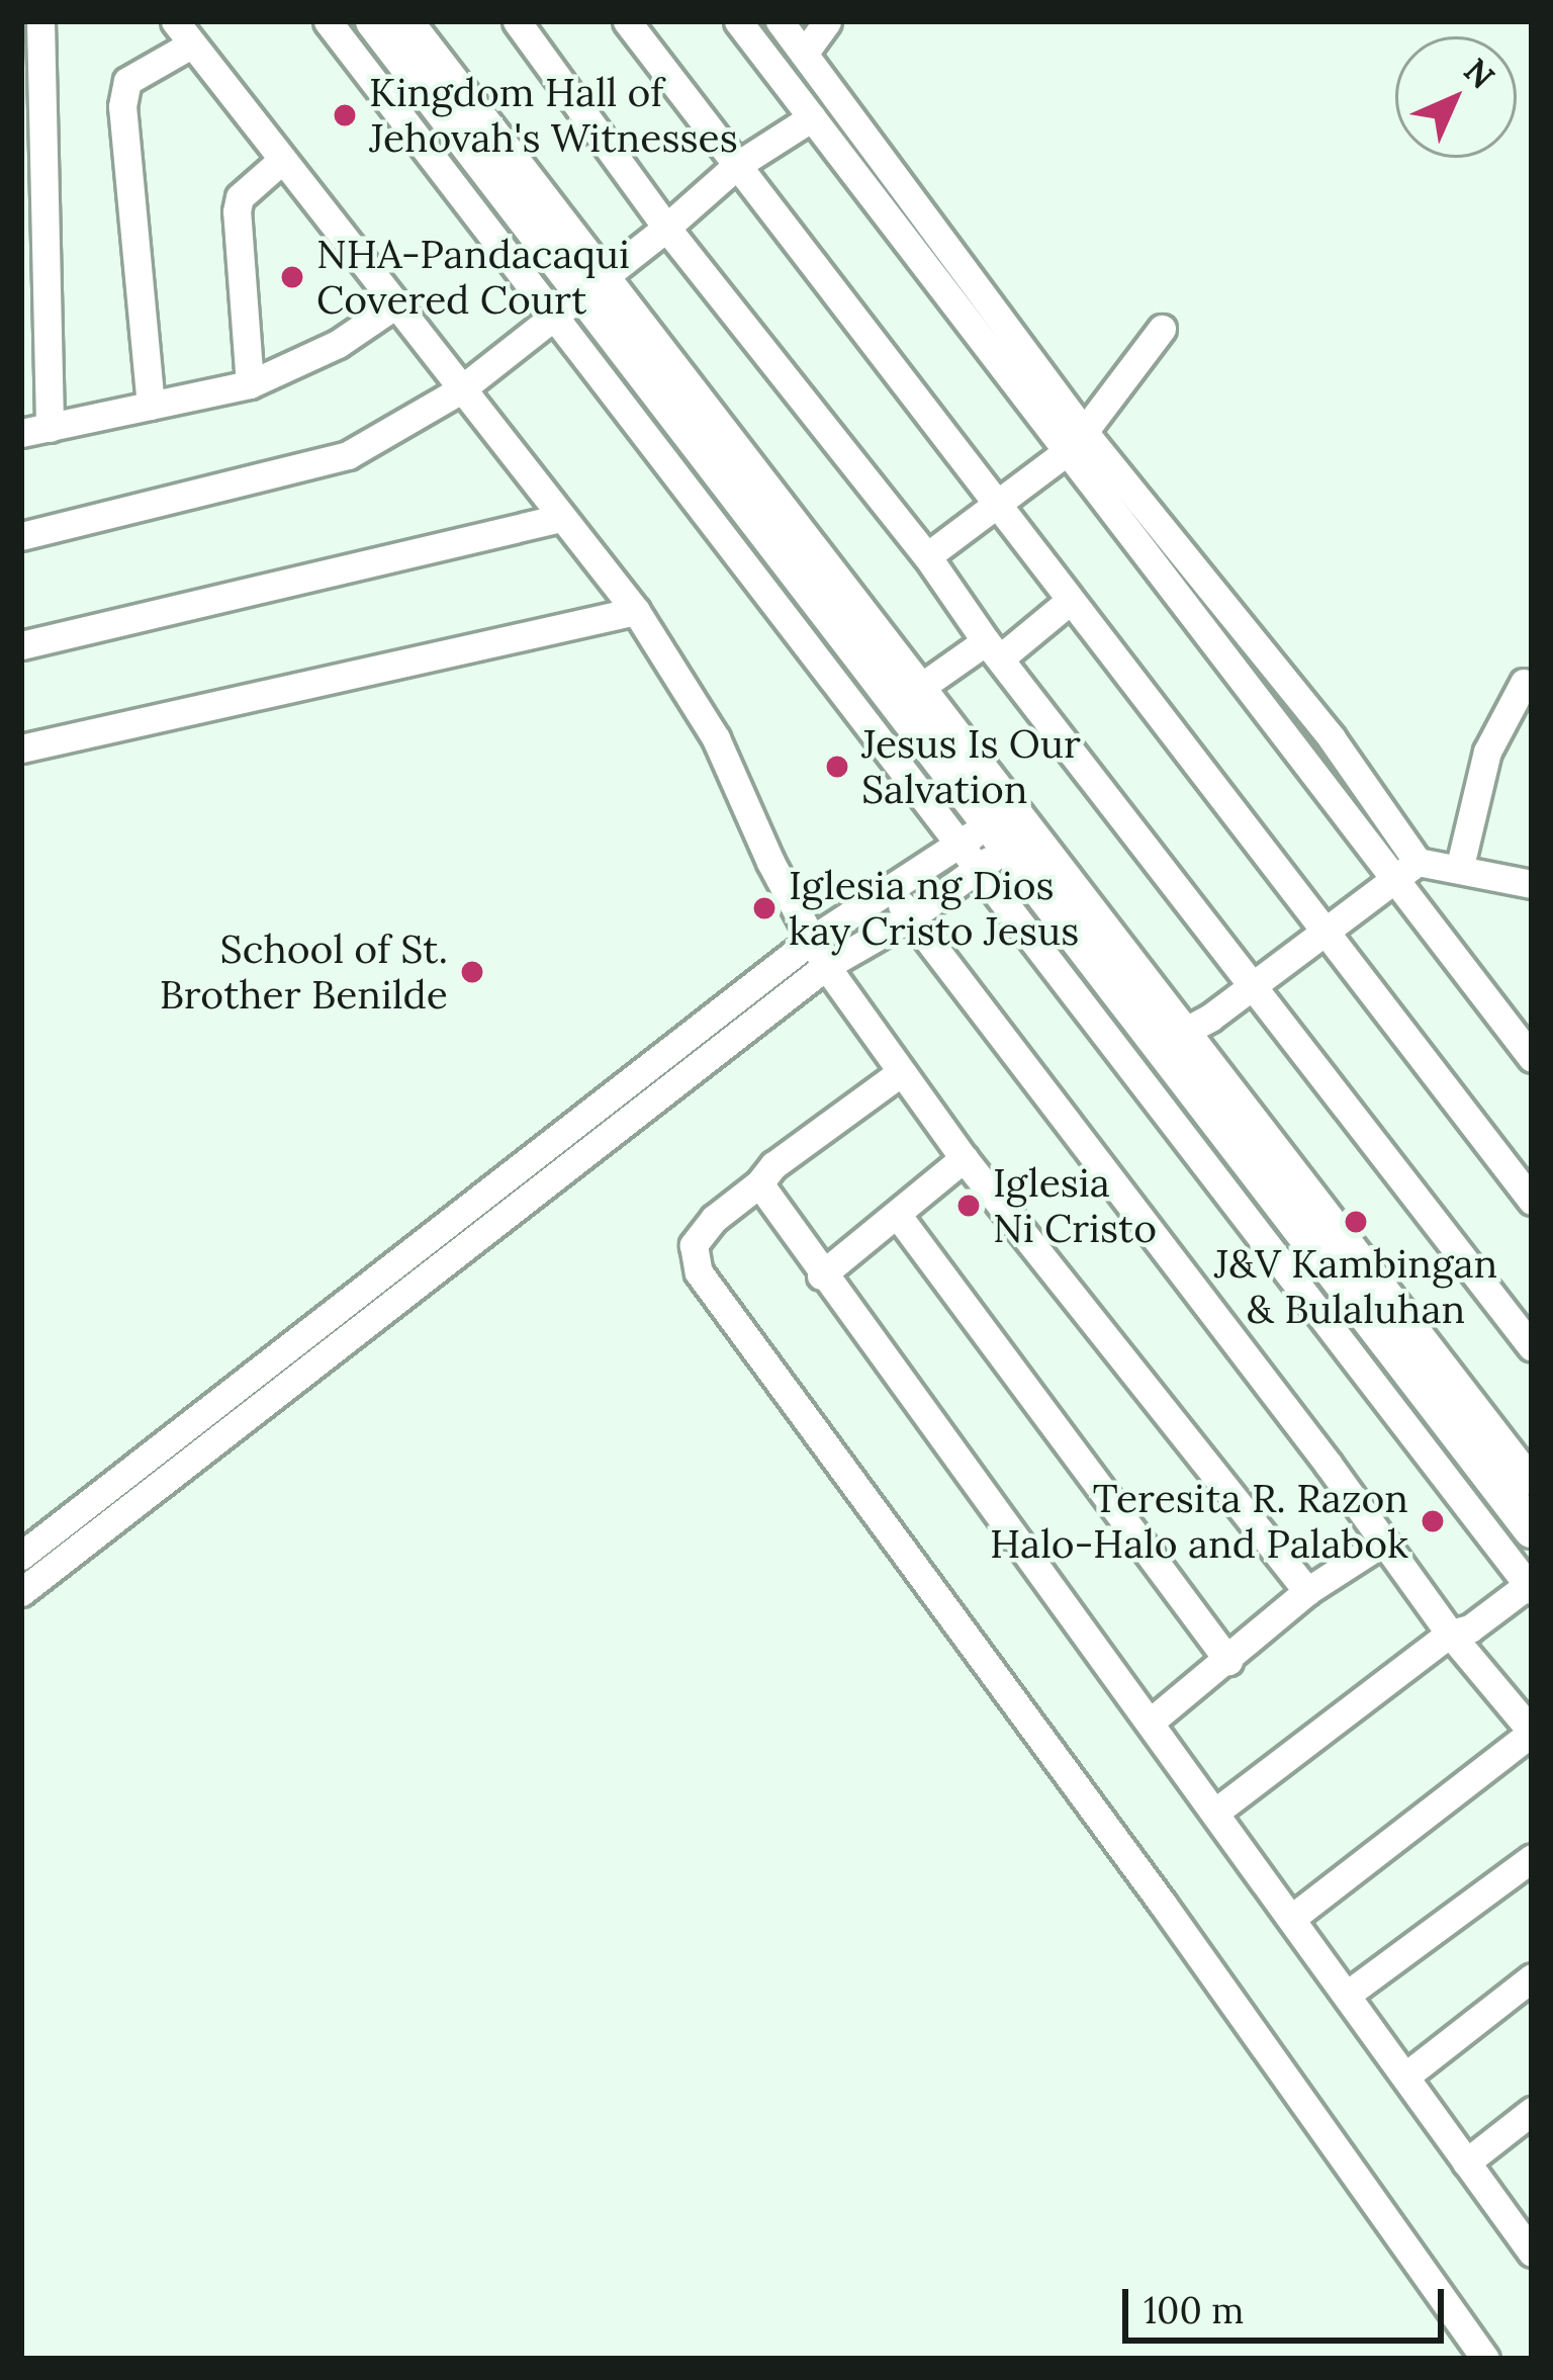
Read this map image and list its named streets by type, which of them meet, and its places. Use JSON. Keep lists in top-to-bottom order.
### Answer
{
  "places": [
    "Kingdom Hall of Jehovah's Witnesses",
    "NHA-Pandacaqui Covered Court",
    "Jesus Is Our Salvation",
    "Iglesia ng Dios kay Cristo Jesus",
    "School of St. Brother Benilde",
    "Iglesia Ni Cristo",
    "J&V Kambingan & Bulaluhan",
    "Teresita R. Razon Halo-Halo and Palabok"
  ],
  "scale_bar": "100 m",
  "north": "top right"
}
